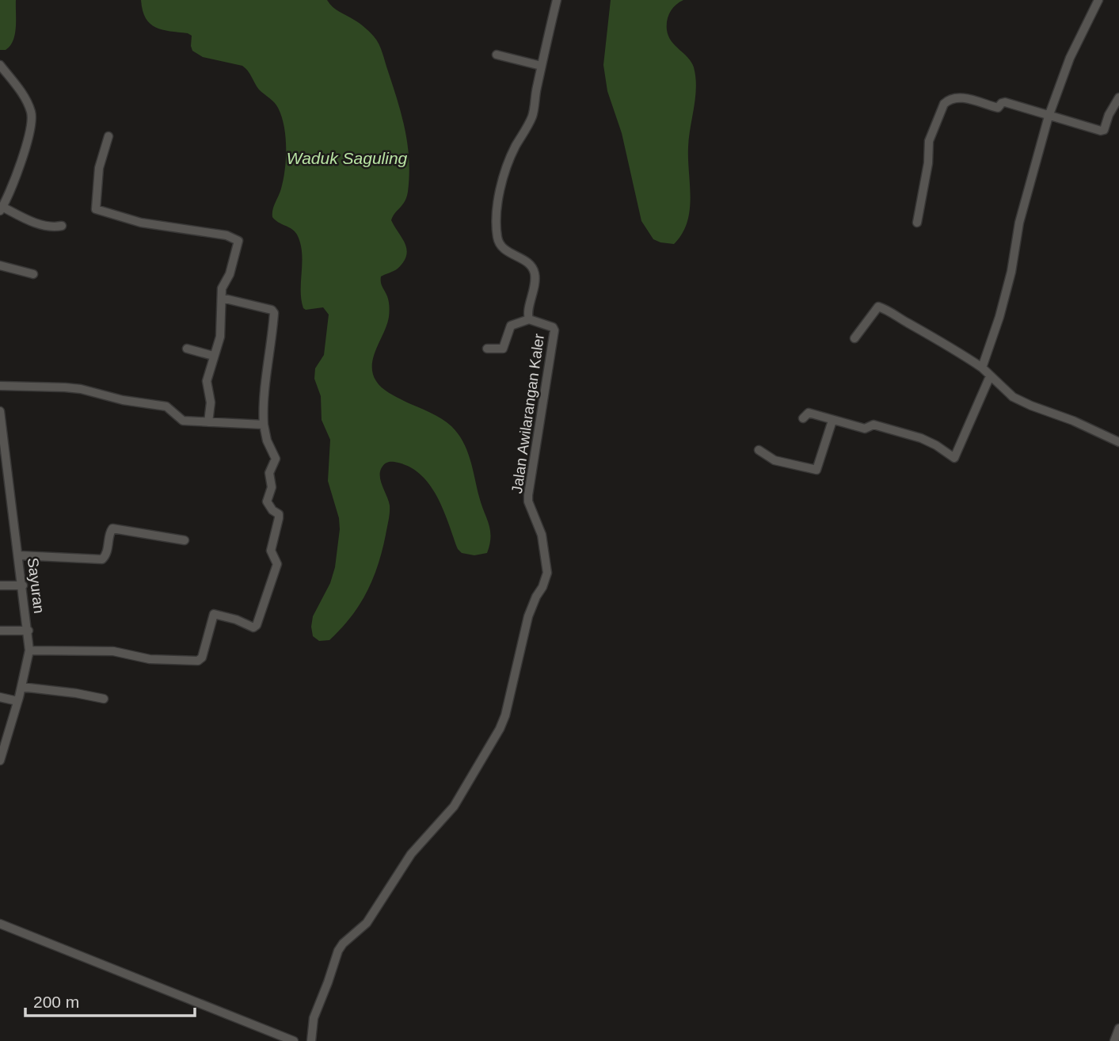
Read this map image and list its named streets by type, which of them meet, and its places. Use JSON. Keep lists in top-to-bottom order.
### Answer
{
  "streets": {
    "street": ["Jalan Awilarangan Kaler", "Sayuran"]
  },
  "water": ["Waduk Saguling"],
  "scale_bar": "200 m"
}
